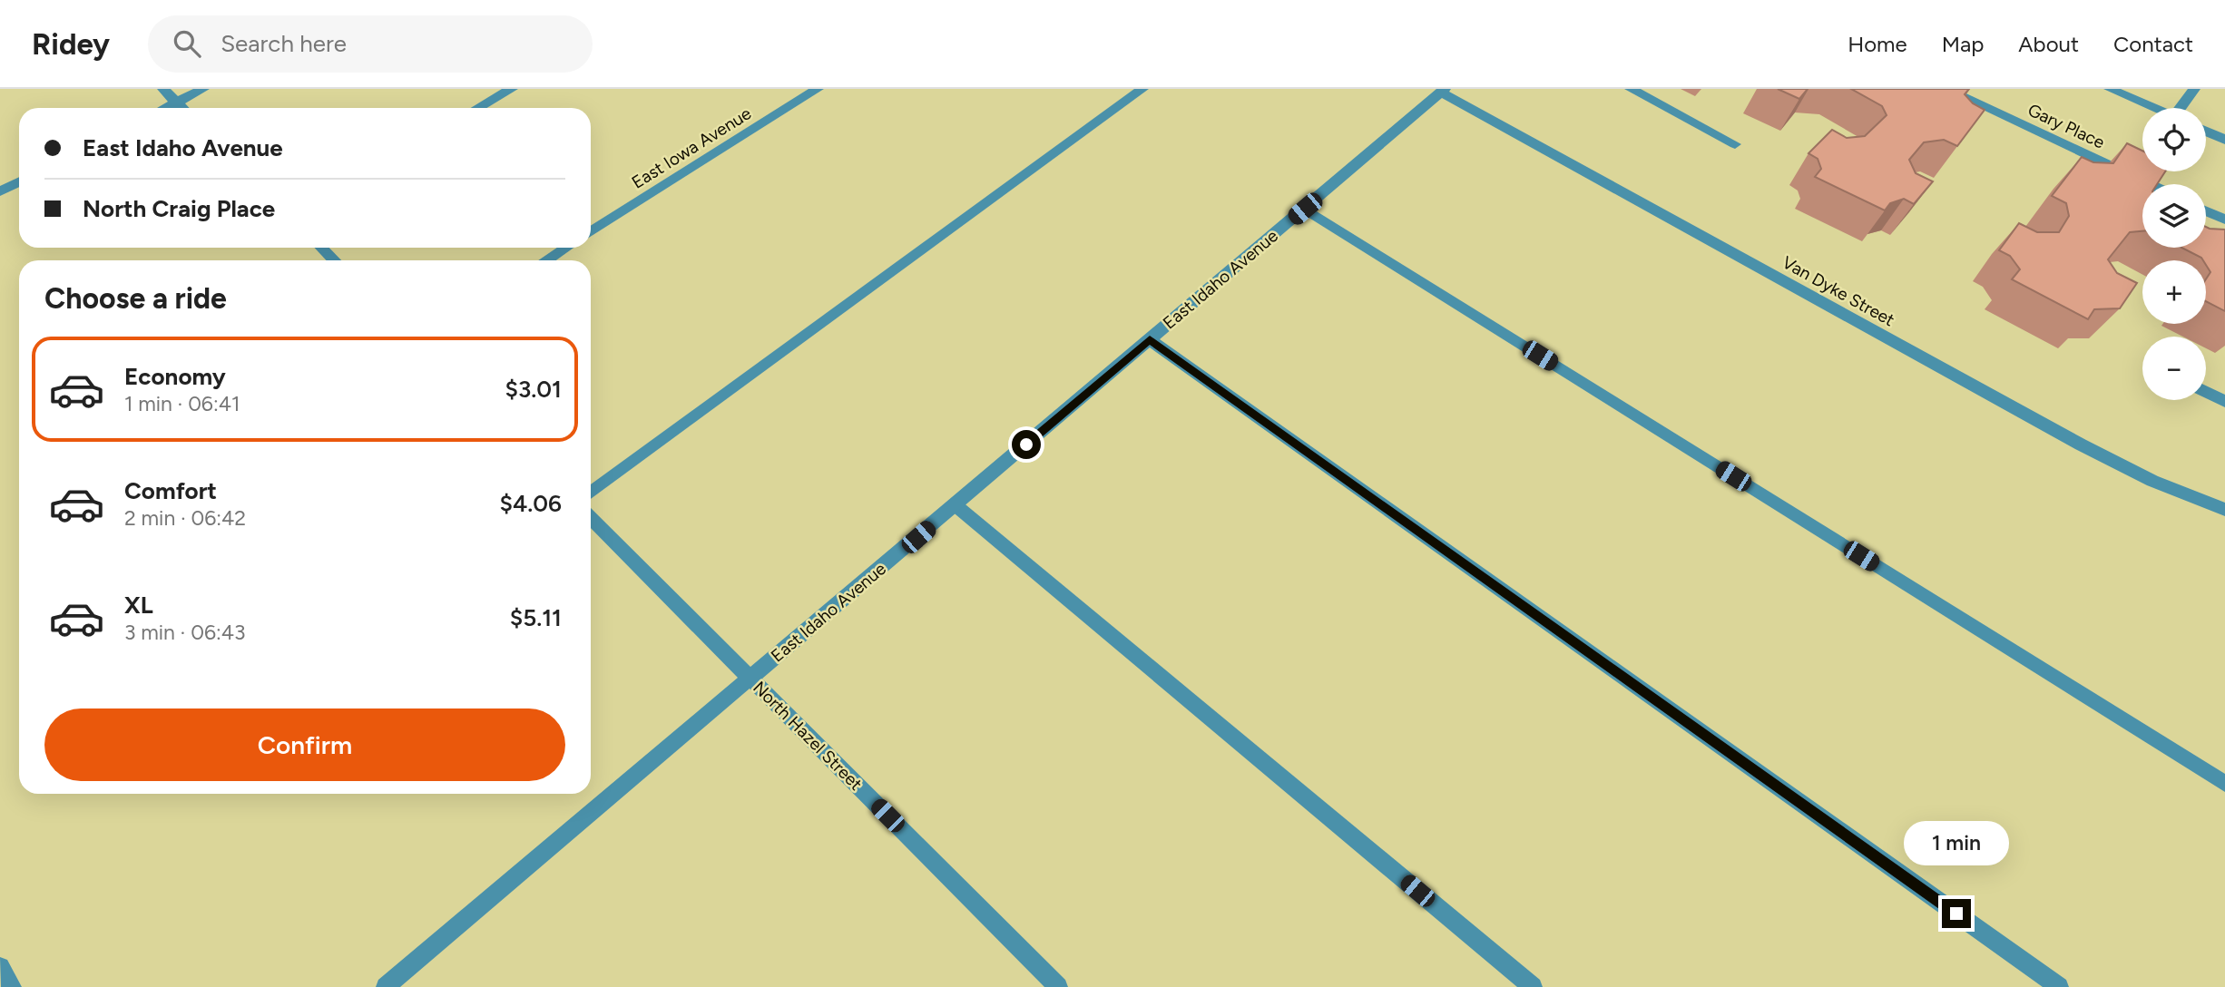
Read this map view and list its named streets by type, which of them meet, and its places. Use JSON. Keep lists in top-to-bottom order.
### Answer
{
  "streets": {
    "street": [
      "Gary Place",
      "East Iowa Avenue",
      "East Idaho Avenue",
      "Van Dyke Street",
      "North Hazel Street"
    ]
  },
  "crossings": [
    ["East Idaho Avenue", "Van Dyke Street"],
    ["East Idaho Avenue", "North Hazel Street"]
  ],
  "page": {
    "header": "Ridey",
    "search": "Search here",
    "nav": [
      "Home",
      "Map",
      "About",
      "Contact"
    ],
    "map_buttons": ["+", "−"],
    "banner": ["East Idaho Avenue", "North Craig Place"],
    "heading": "Choose a ride",
    "list": [
      {
        "name": "Economy",
        "note": "1 min · 06:41",
        "value": "$3.01"
      },
      {
        "name": "Comfort",
        "note": "2 min · 06:42",
        "value": "$4.06"
      },
      {
        "name": "XL",
        "note": "3 min · 06:43",
        "value": "$5.11"
      }
    ],
    "buttons": "Confirm",
    "bubble": "1 min"
  }
}
